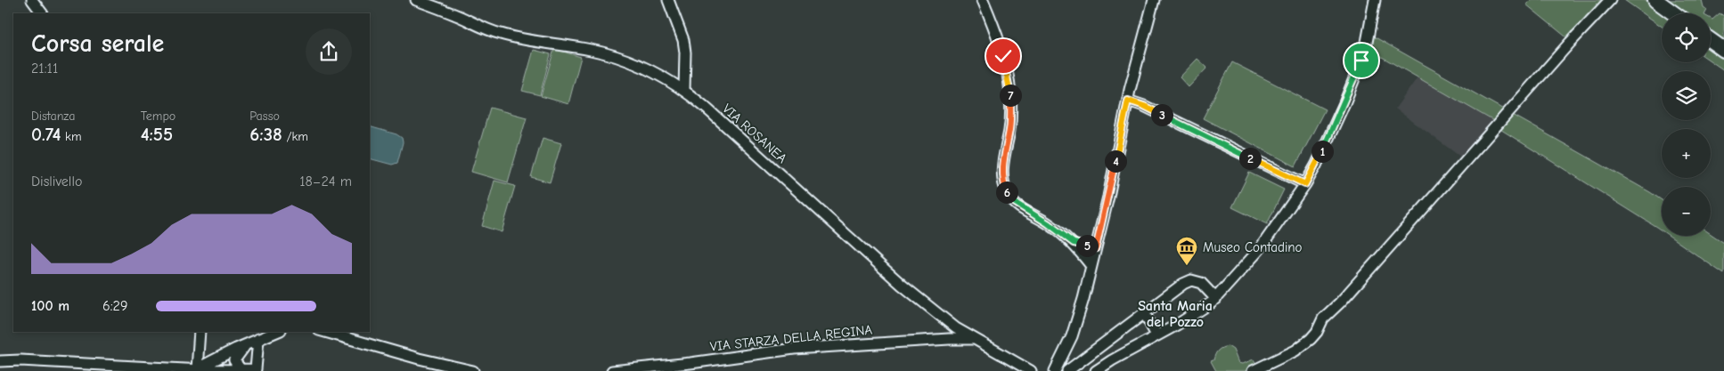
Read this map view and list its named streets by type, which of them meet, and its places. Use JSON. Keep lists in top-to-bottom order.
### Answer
{
  "streets": {
    "street": ["VIA ROSANEA", "VIA STARZA DELLA REGINA"]
  },
  "crossings": [
    ["VIA ROSANEA", "VIA STARZA DELLA REGINA"]
  ],
  "districts": ["Santa Maria del Pozzo"],
  "places": {
    "museum": ["Museo Contadino"]
  },
  "page": {
    "map_buttons": ["+", "−"],
    "heading": ["Corsa serale", "21:11"],
    "pins": [
      "7",
      "3",
      "1",
      "2",
      "4",
      "6",
      "5"
    ],
    "stats": [
      ["Distanza", "0.74 km"],
      ["Tempo", "4:55"],
      ["Passo", "6:38 /km"]
    ],
    "chart": ["Dislivello", "18–24 m"],
    "list": [
      {
        "name": "100 m",
        "note": "6:29"
      }
    ]
  }
}
